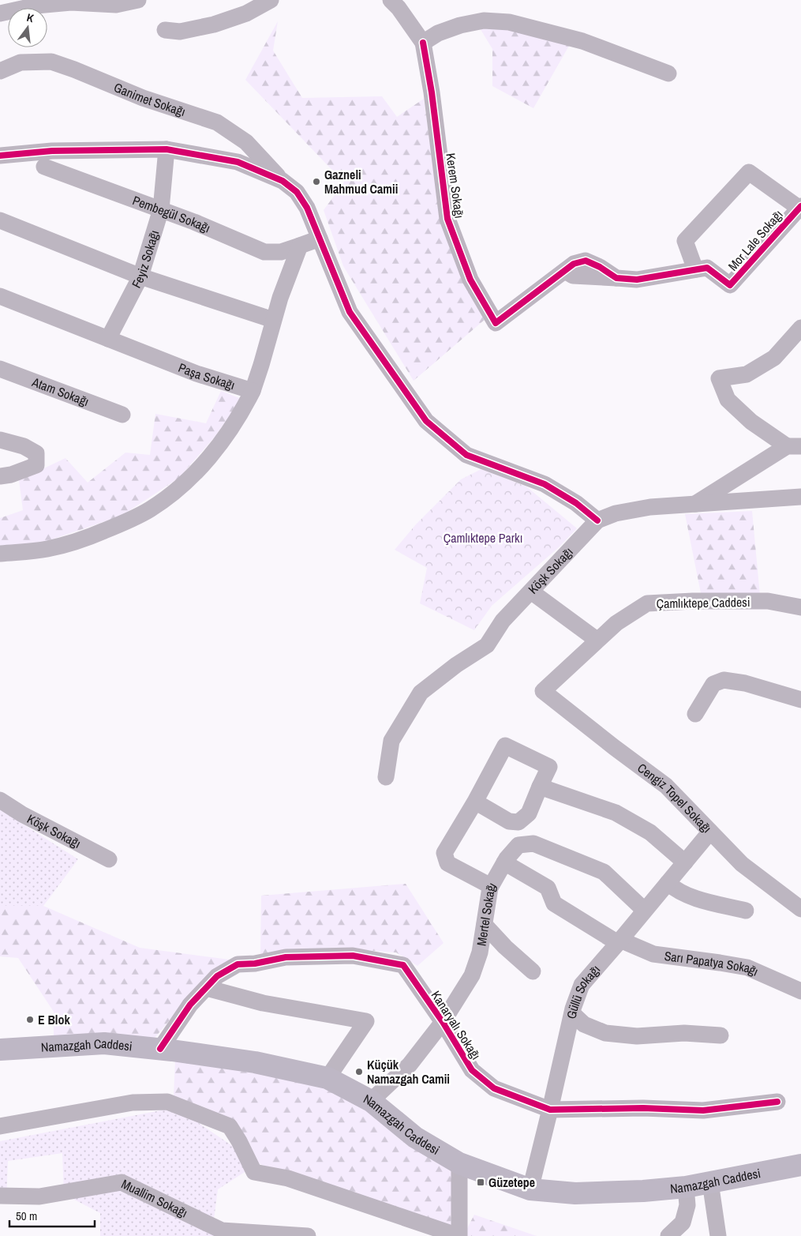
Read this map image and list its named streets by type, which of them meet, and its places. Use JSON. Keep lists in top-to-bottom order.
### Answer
{
  "streets": {
    "main road": ["Namazgah Caddesi"],
    "street": [
      "Ganimet Sokağı",
      "Kerem Sokağı",
      "Pembegül Sokağı",
      "Mor Lale Sokağı",
      "Feyiz Sokağı",
      "Paşa Sokağı",
      "Atam Sokağı",
      "Köşk Sokağı",
      "Çamlıktepe Caddesi",
      "Cengiz Topel Sokağı",
      "Mertel Sokağı",
      "Sarı Papatya Sokağı",
      "Güllü Sokağı",
      "Kanaryalı Sokağı",
      "Muallim Sokağı"
    ]
  },
  "crossings": [
    ["Kerem Sokağı", "Mor Lale Sokağı"],
    ["Pembegül Sokağı", "Feyiz Sokağı"],
    ["Pembegül Sokağı", "Paşa Sokağı"],
    ["Feyiz Sokağı", "Paşa Sokağı"],
    ["Çamlıktepe Caddesi", "Cengiz Topel Sokağı"],
    ["Cengiz Topel Sokağı", "Güllü Sokağı"],
    ["Mertel Sokağı", "Sarı Papatya Sokağı"],
    ["Mertel Sokağı", "Güllü Sokağı"],
    ["Mertel Sokağı", "Kanaryalı Sokağı"],
    ["Mertel Sokağı", "Namazgah Caddesi"],
    ["Sarı Papatya Sokağı", "Güllü Sokağı"],
    ["Güllü Sokağı", "Kanaryalı Sokağı"],
    ["Güllü Sokağı", "Namazgah Caddesi"],
    ["Kanaryalı Sokağı", "Namazgah Caddesi"]
  ],
  "parks": ["Çamlıktepe Parkı"],
  "places": {
    "other": ["Gazneli Mahmud Camii", "E Blok", "Küçük Namazgah Camii"],
    "transit": ["Güzetepe"]
  },
  "scale_bar": "50 m",
  "north": "top"
}
